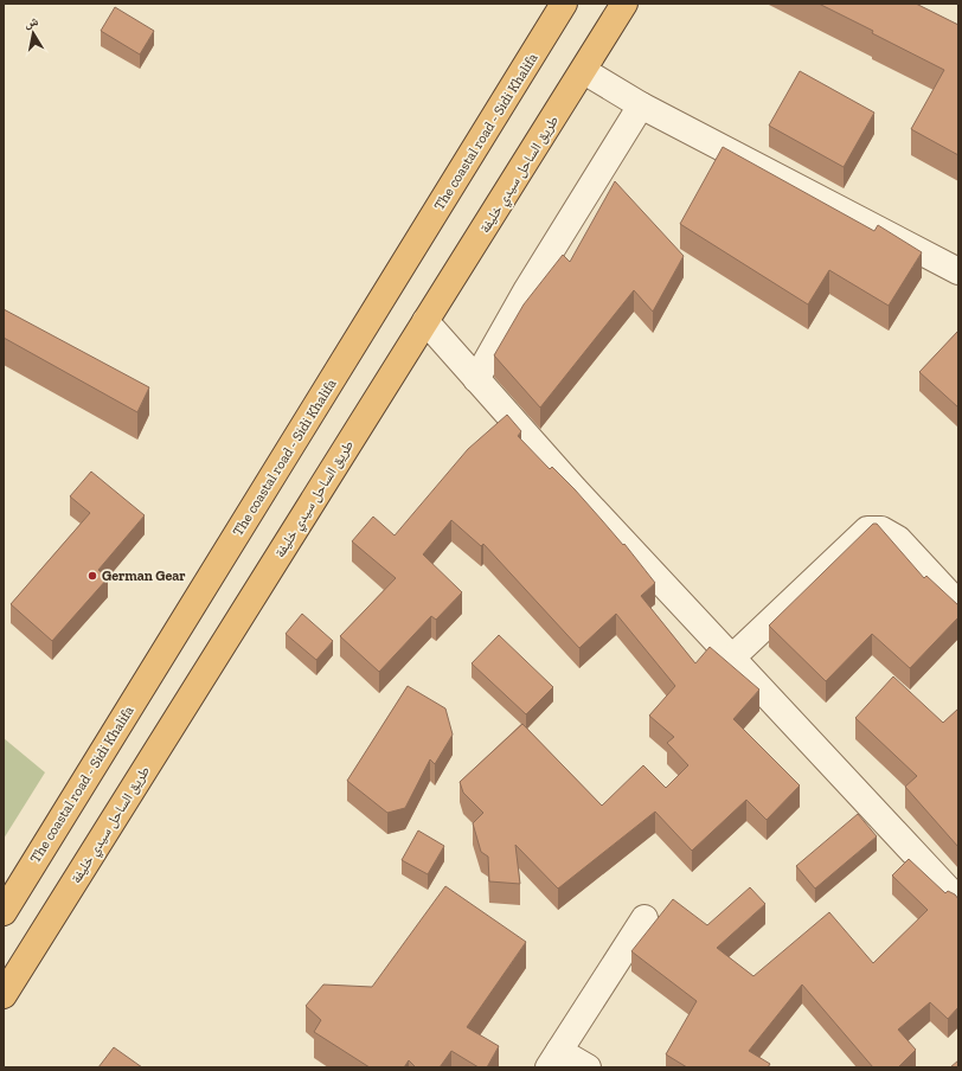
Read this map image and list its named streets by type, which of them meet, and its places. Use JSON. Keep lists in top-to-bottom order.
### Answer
{
  "streets": {
    "highway": ["The coastal road - Sidi Khalifa", "طريق الساحل سيدي خليفة"]
  },
  "places": ["German Gear"],
  "north": "top"
}
